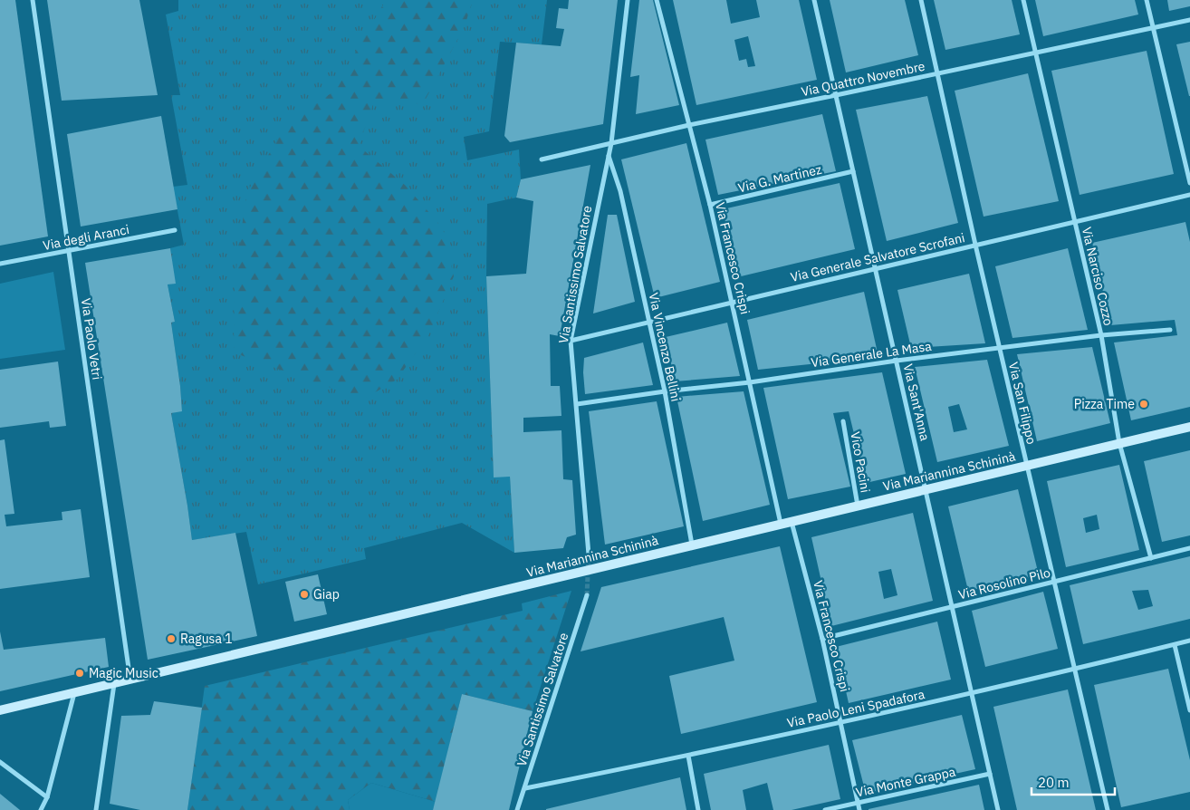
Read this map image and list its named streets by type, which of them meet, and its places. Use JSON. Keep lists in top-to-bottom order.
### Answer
{
  "streets": {
    "main road": ["Via Mariannina Schininà"],
    "street": [
      "Via Quattro Novembre",
      "Via G. Martinez",
      "Via degli Aranci",
      "Via Generale Salvatore Scrofani",
      "Via Francesco Crispi",
      "Via Santissimo Salvatore",
      "Via Narciso Cozzo",
      "Via Paolo Vetri",
      "Via Vincenzo Bellini",
      "Via Generale La Masa",
      "Via Sant'Anna",
      "Via San Filippo",
      "Vico Pacini",
      "Via Rosolino Pilo",
      "Via Paolo Leni Spadafora",
      "Via Monte Grappa"
    ]
  },
  "crossings": [
    ["Via Quattro Novembre", "Via Francesco Crispi"],
    ["Via Quattro Novembre", "Via Santissimo Salvatore"],
    ["Via Quattro Novembre", "Via Narciso Cozzo"],
    ["Via Quattro Novembre", "Via Sant'Anna"],
    ["Via Quattro Novembre", "Via San Filippo"],
    ["Via G. Martinez", "Via Francesco Crispi"],
    ["Via G. Martinez", "Via Sant'Anna"],
    ["Via degli Aranci", "Via Paolo Vetri"],
    ["Via Generale Salvatore Scrofani", "Via Francesco Crispi"],
    ["Via Generale Salvatore Scrofani", "Via Santissimo Salvatore"],
    ["Via Generale Salvatore Scrofani", "Via Narciso Cozzo"],
    ["Via Generale Salvatore Scrofani", "Via Vincenzo Bellini"],
    ["Via Generale Salvatore Scrofani", "Via Sant'Anna"],
    ["Via Generale Salvatore Scrofani", "Via San Filippo"],
    ["Via Francesco Crispi", "Via Generale La Masa"],
    ["Via Francesco Crispi", "Via Mariannina Schininà"],
    ["Via Francesco Crispi", "Via Rosolino Pilo"],
    ["Via Francesco Crispi", "Via Paolo Leni Spadafora"],
    ["Via Francesco Crispi", "Via Monte Grappa"],
    ["Via Santissimo Salvatore", "Via Vincenzo Bellini"],
    ["Via Santissimo Salvatore", "Via Generale La Masa"],
    ["Via Santissimo Salvatore", "Via Paolo Leni Spadafora"],
    ["Via Narciso Cozzo", "Via Generale La Masa"],
    ["Via Narciso Cozzo", "Via Mariannina Schininà"],
    ["Via Narciso Cozzo", "Via Rosolino Pilo"],
    ["Via Paolo Vetri", "Via Mariannina Schininà"],
    ["Via Vincenzo Bellini", "Via Generale La Masa"],
    ["Via Vincenzo Bellini", "Via Mariannina Schininà"],
    ["Via Generale La Masa", "Via Sant'Anna"],
    ["Via Generale La Masa", "Via San Filippo"],
    ["Via Sant'Anna", "Via Mariannina Schininà"],
    ["Via Sant'Anna", "Via Rosolino Pilo"],
    ["Via Sant'Anna", "Via Paolo Leni Spadafora"],
    ["Via Sant'Anna", "Via Monte Grappa"],
    ["Via San Filippo", "Via Mariannina Schininà"],
    ["Via San Filippo", "Via Rosolino Pilo"],
    ["Via San Filippo", "Via Paolo Leni Spadafora"],
    ["Vico Pacini", "Via Mariannina Schininà"]
  ],
  "places": [
    "Pizza Time",
    "Giap",
    "Ragusa 1",
    "Magic Music"
  ],
  "scale_bar": "20 m"
}
